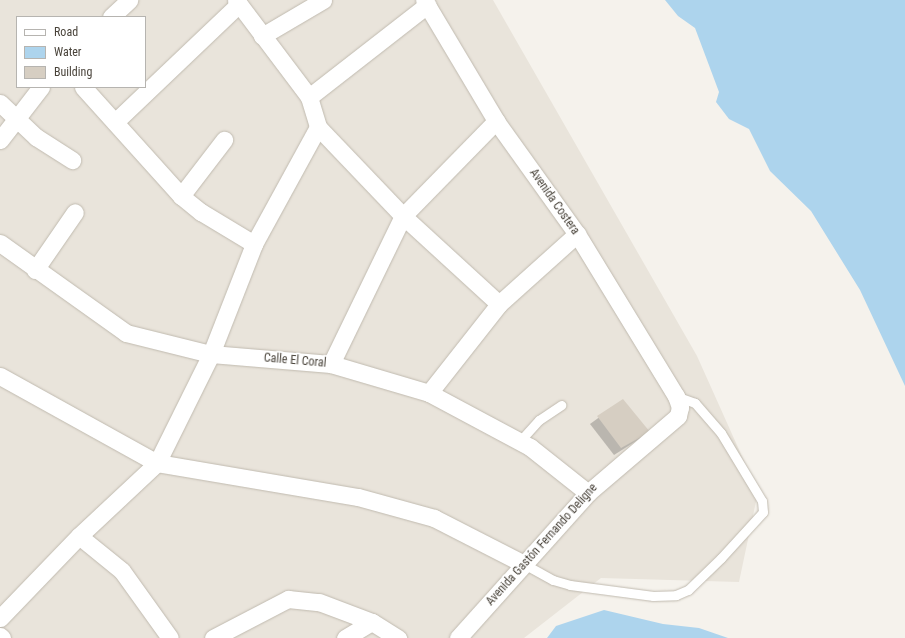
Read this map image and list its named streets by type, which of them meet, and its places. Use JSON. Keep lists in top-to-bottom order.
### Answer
{
  "streets": {
    "street": ["Avenida Costera", "Calle El Coral", "Avenida Gastón Fernando Deligne"]
  },
  "crossings": [
    ["Avenida Costera", "Avenida Gastón Fernando Deligne"],
    ["Calle El Coral", "Avenida Gastón Fernando Deligne"]
  ],
  "legend": ["Road", "Water", "Building"]
}
